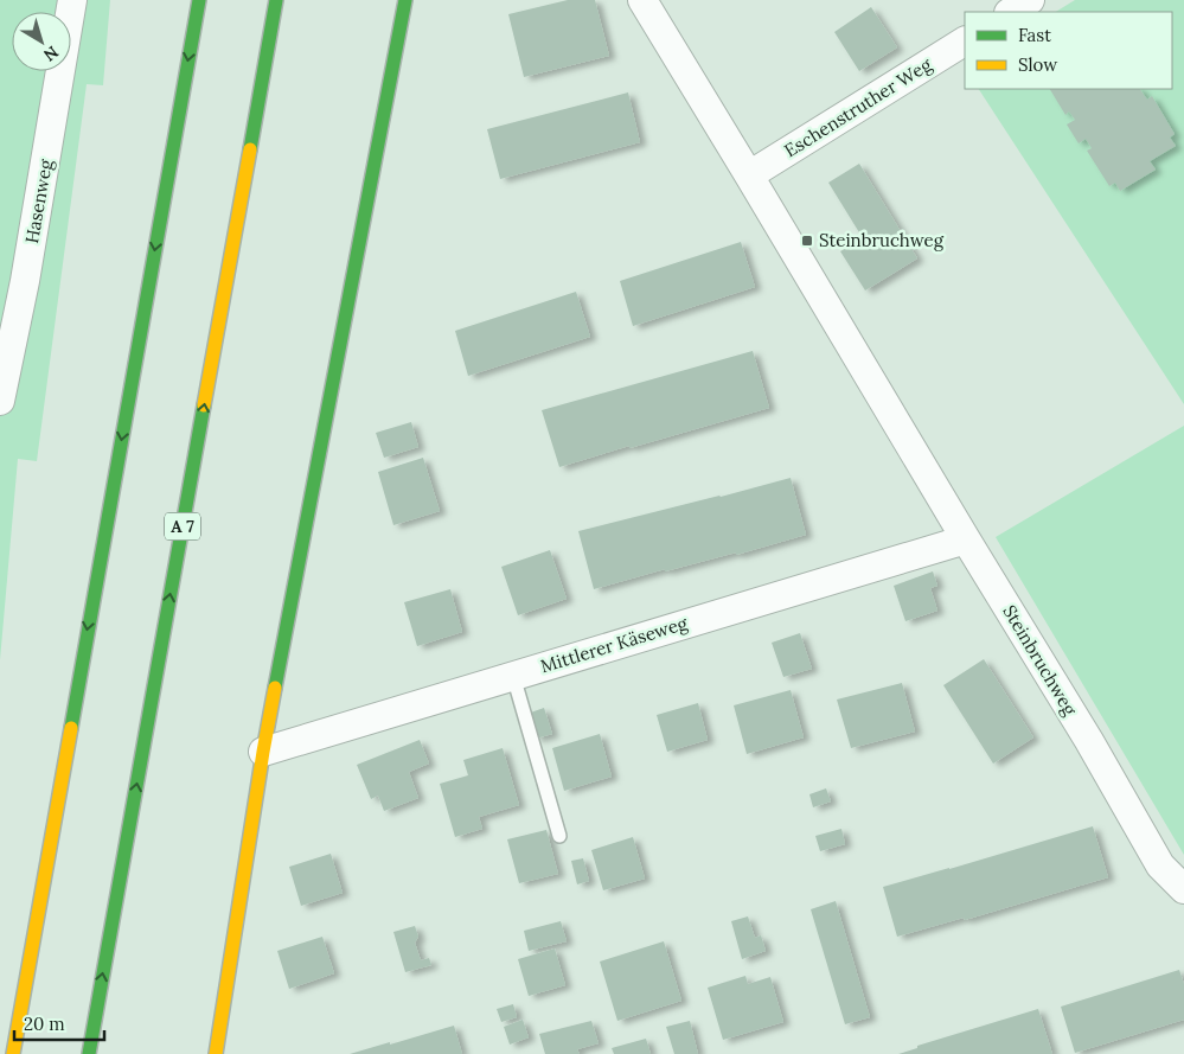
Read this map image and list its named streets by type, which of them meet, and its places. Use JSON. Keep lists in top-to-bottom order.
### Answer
{
  "streets": {
    "main road": ["A 7"],
    "street": [
      "Eschenstruther Weg",
      "Hasenweg",
      "Mittlerer Käseweg",
      "Steinbruchweg"
    ]
  },
  "crossings": [
    ["Eschenstruther Weg", "Steinbruchweg"],
    ["Mittlerer Käseweg", "Steinbruchweg"]
  ],
  "places": {
    "transit": ["Steinbruchweg"]
  },
  "legend": ["Fast", "Slow"],
  "scale_bar": "20 m",
  "north": "bottom right"
}
